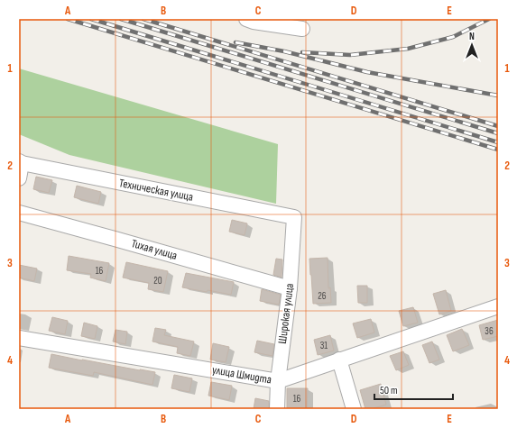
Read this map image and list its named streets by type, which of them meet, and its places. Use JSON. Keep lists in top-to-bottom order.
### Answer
{
  "streets": {
    "street": [
      "Техническая улица",
      "Тихая улица",
      "Широкая улица",
      "улица Шмидта"
    ]
  },
  "crossings": [
    ["Техническая улица", "Широкая улица"],
    ["Тихая улица", "Широкая улица"],
    ["Широкая улица", "улица Шмидта"]
  ],
  "house_numbers": [
    "16",
    "20",
    "26",
    "36",
    "31",
    "16"
  ],
  "scale_bar": "50 m",
  "north": "top",
  "grid": {
    "columns": [
      "A",
      "B",
      "C",
      "D",
      "E"
    ],
    "rows": [
      "1",
      "2",
      "3",
      "4"
    ]
  }
}
